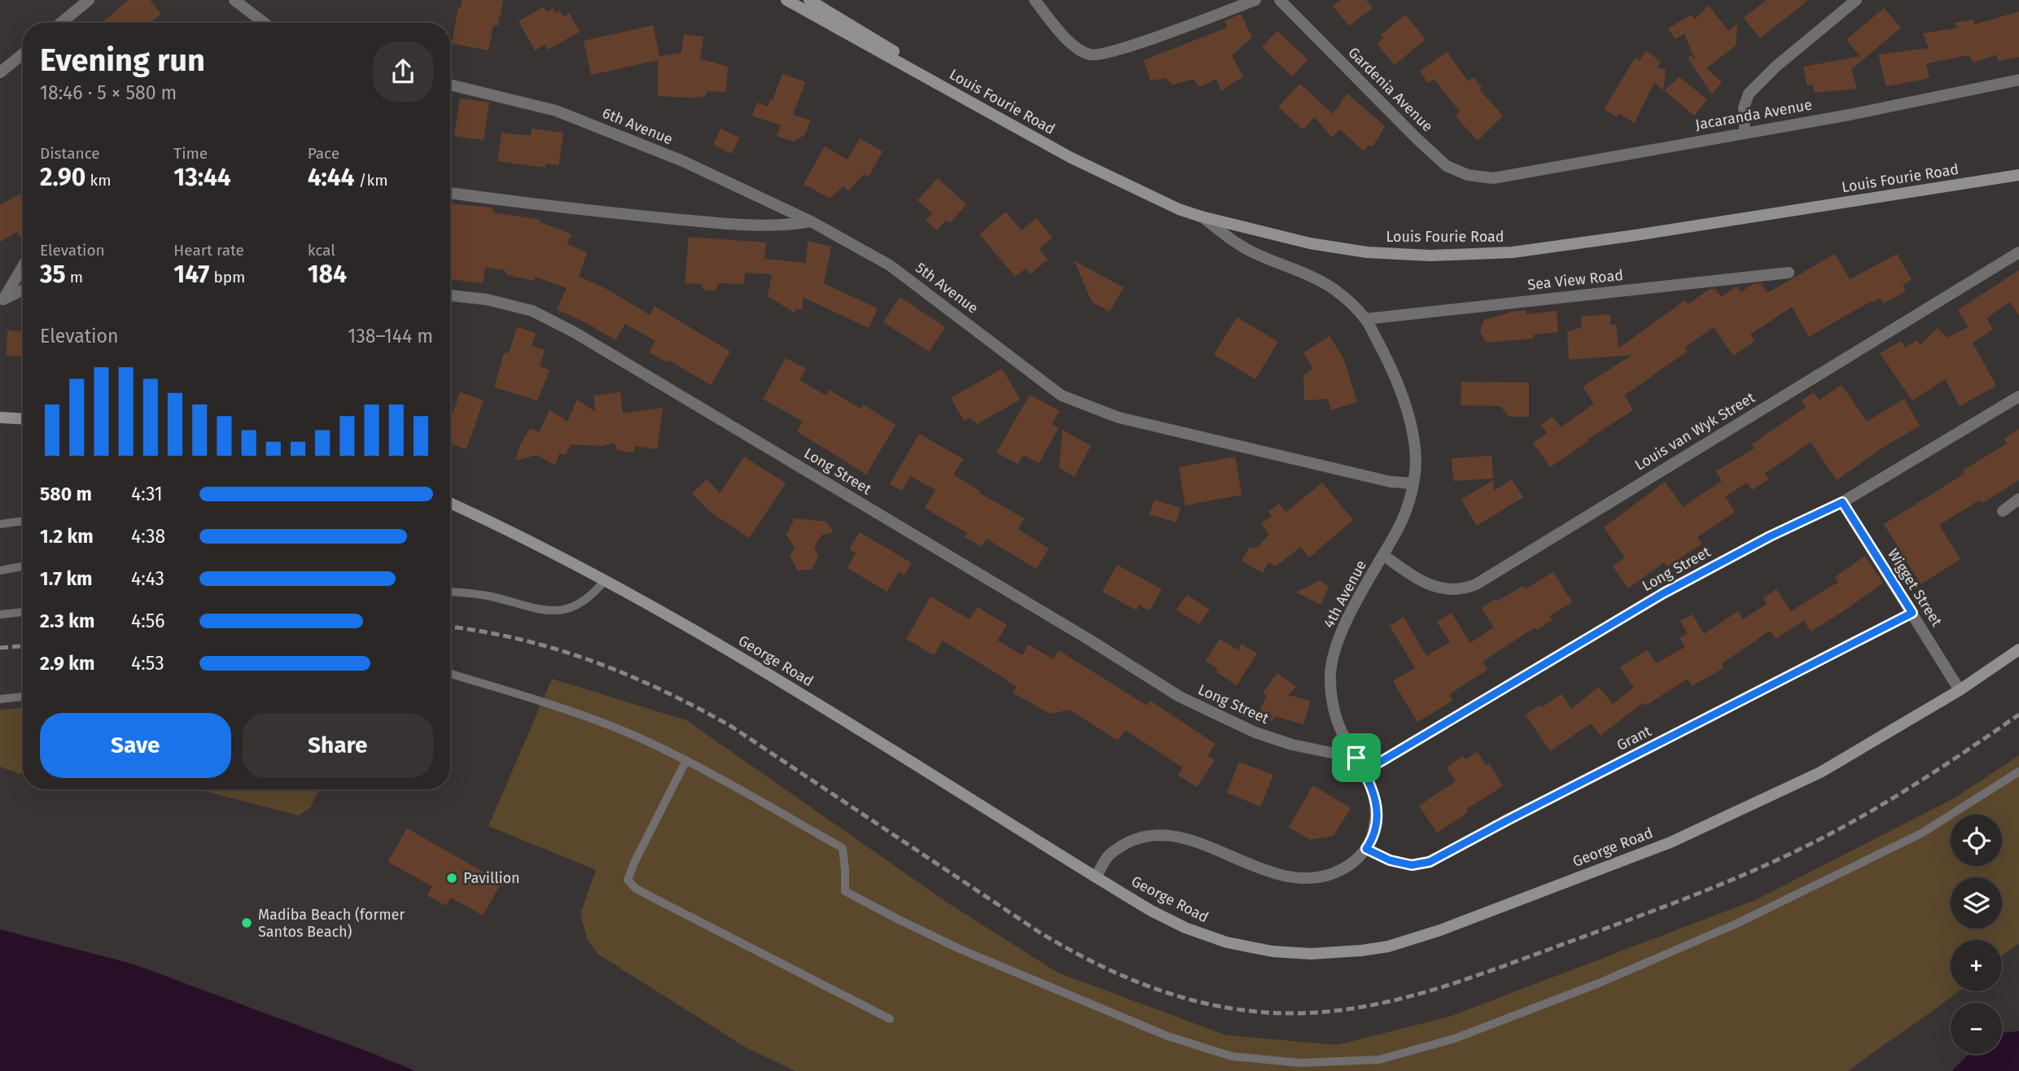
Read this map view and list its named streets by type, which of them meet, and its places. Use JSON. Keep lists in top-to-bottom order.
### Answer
{
  "streets": {
    "street": [
      "Gardenia Avenue",
      "Louis Fourie Road",
      "Jacaranda Avenue",
      "6th Avenue",
      "Sea View Road",
      "5th Avenue",
      "Louis van Wyk Street",
      "Long Street",
      "Wigget Street",
      "4th Avenue",
      "George Road",
      "Grant"
    ]
  },
  "crossings": [
    ["Gardenia Avenue", "Jacaranda Avenue"],
    ["Louis Fourie Road", "4th Avenue"],
    ["6th Avenue", "5th Avenue"],
    ["Sea View Road", "4th Avenue"],
    ["5th Avenue", "4th Avenue"],
    ["Louis van Wyk Street", "4th Avenue"],
    ["Long Street", "Wigget Street"],
    ["Long Street", "4th Avenue"],
    ["Wigget Street", "George Road"],
    ["Wigget Street", "Grant"],
    ["4th Avenue", "George Road"],
    ["4th Avenue", "Grant"]
  ],
  "places": ["Pavillion", "Madiba Beach (former Santos Beach)"],
  "page": {
    "heading": ["Evening run", "18:46 · 5 × 580 m"],
    "stats": [
      ["Distance", "2.90 km"],
      ["Time", "13:44"],
      ["Pace", "4:44 /km"],
      ["Elevation", "35 m"],
      ["Heart rate", "147 bpm"],
      ["kcal", "184"]
    ],
    "chart": ["Elevation", "138–144 m"],
    "list": [
      {
        "name": "580 m",
        "note": "4:31"
      },
      {
        "name": "1.2 km",
        "note": "4:38"
      },
      {
        "name": "1.7 km",
        "note": "4:43"
      },
      {
        "name": "2.3 km",
        "note": "4:56"
      },
      {
        "name": "2.9 km",
        "note": "4:53"
      }
    ],
    "buttons": ["Save", "Share"],
    "map_buttons": ["+", "−"]
  }
}
